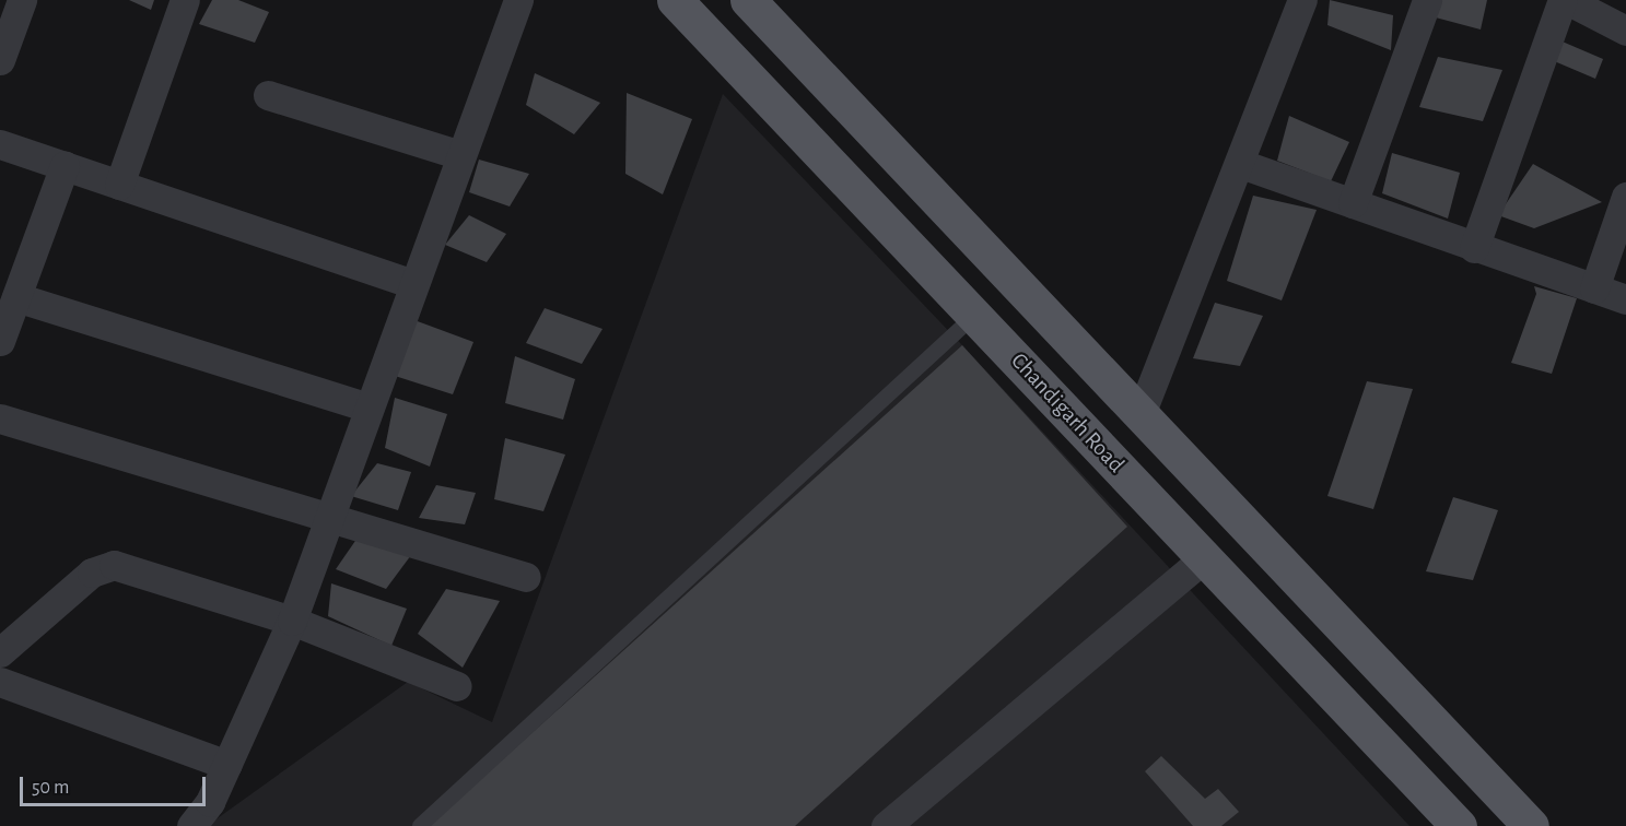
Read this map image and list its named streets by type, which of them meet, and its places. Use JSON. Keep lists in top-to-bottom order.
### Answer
{
  "streets": {
    "main road": ["Chandigarh Road"]
  },
  "scale_bar": "50 m"
}
